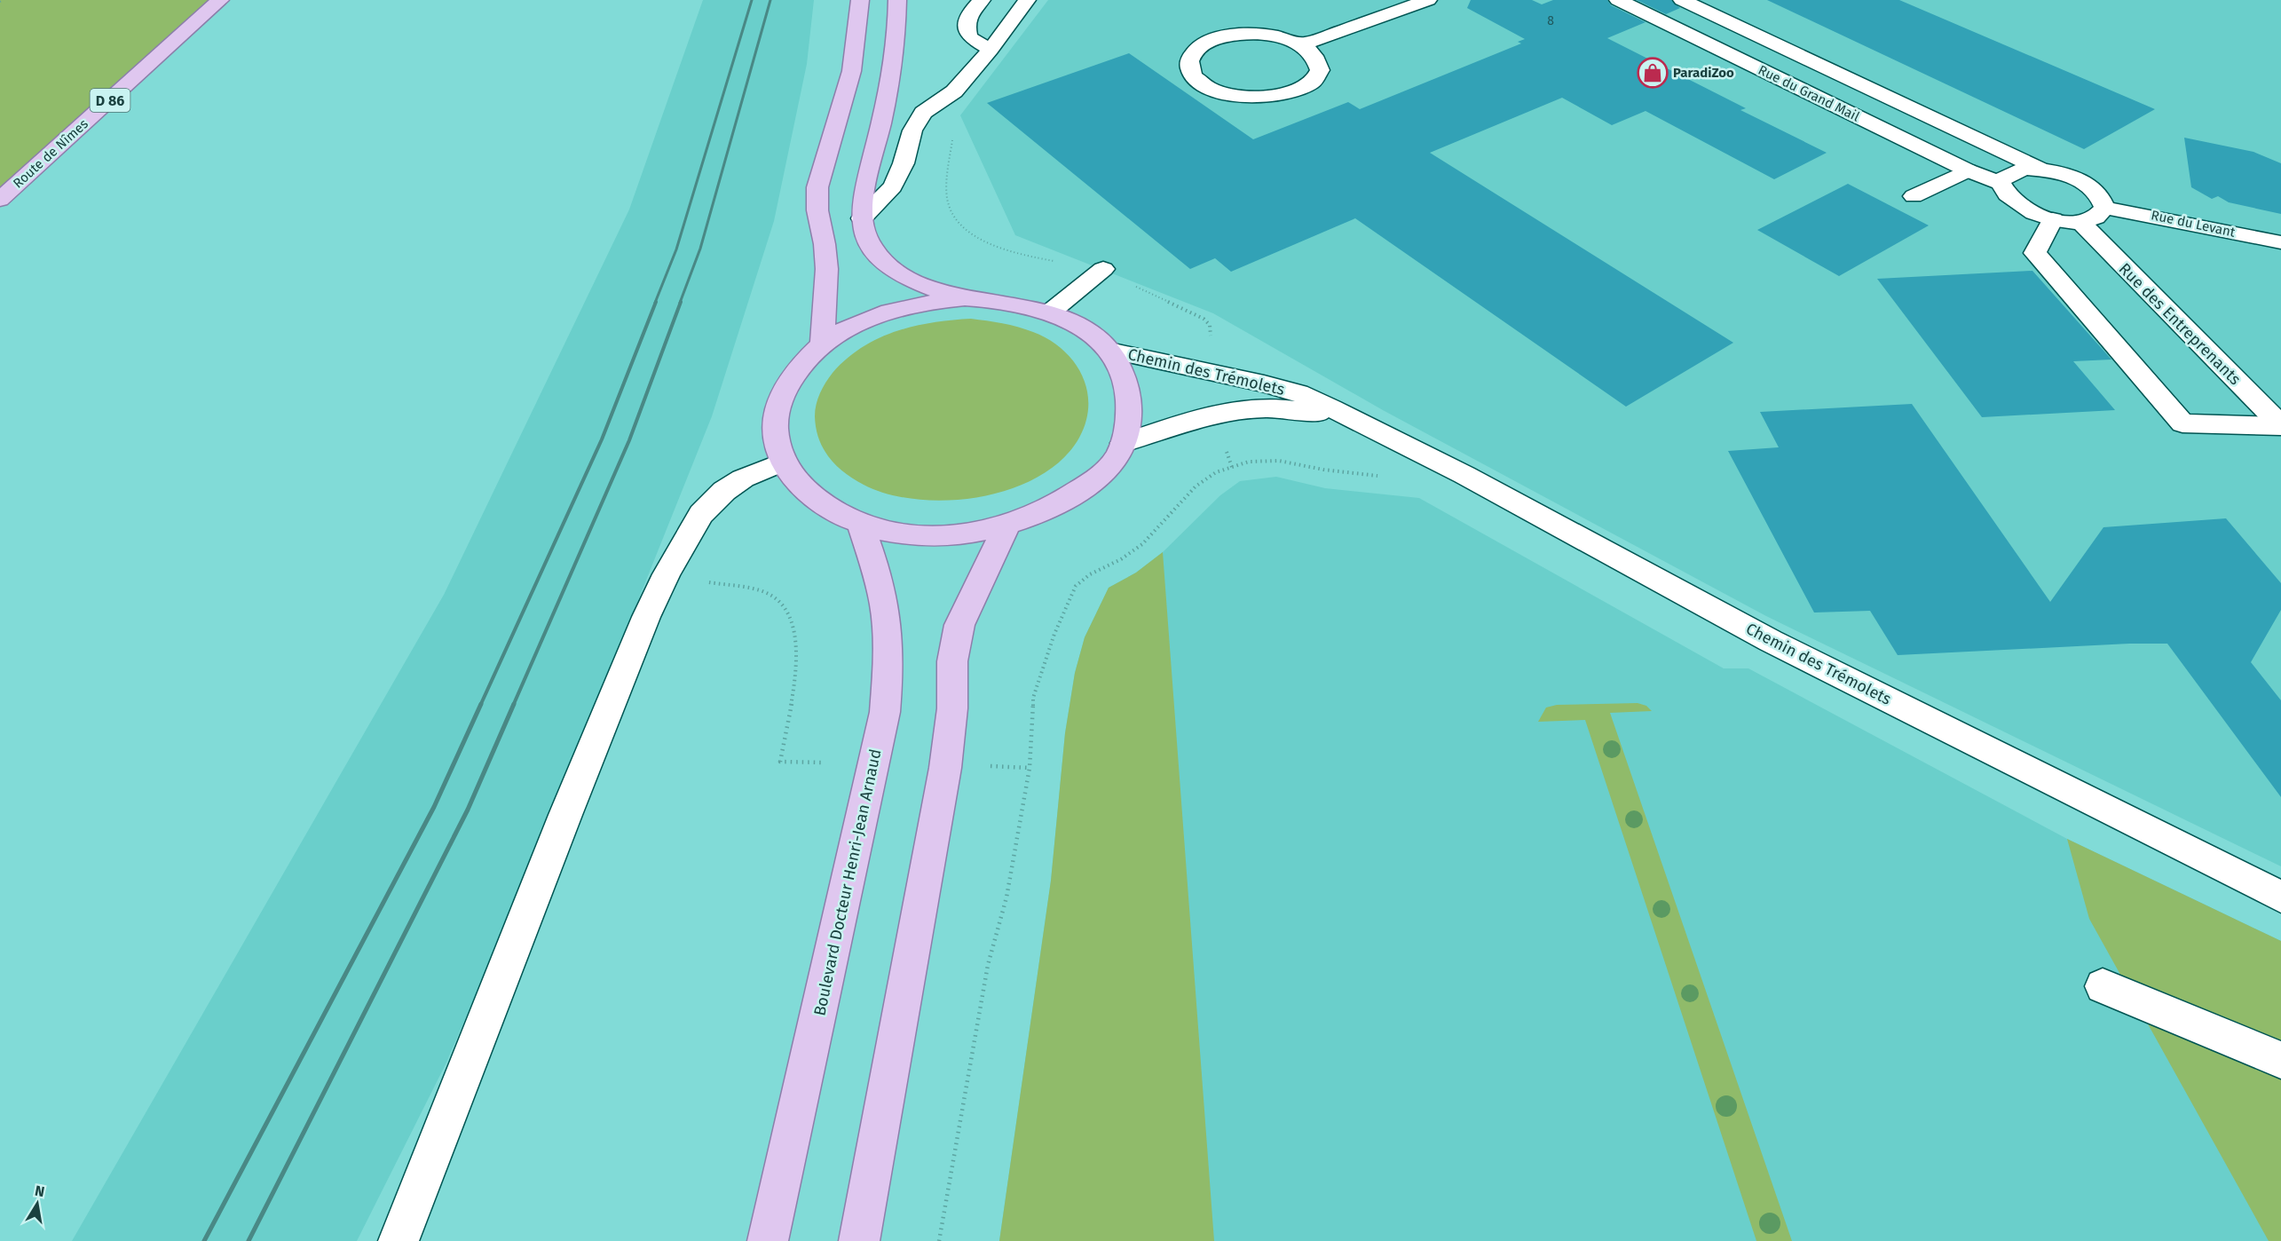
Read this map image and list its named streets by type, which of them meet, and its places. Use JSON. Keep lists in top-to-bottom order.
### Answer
{
  "streets": {
    "main road": ["D 86", "Route de Nîmes", "Boulevard Docteur Henri-Jean Arnaud"],
    "street": [
      "Rue du Grand Mail",
      "Rue du Levant",
      "Rue des Entreprenants",
      "Chemin des Trémolets"
    ]
  },
  "places": {
    "shop": ["ParadiZoo"]
  },
  "house_numbers": ["8"],
  "north": "top"
}
